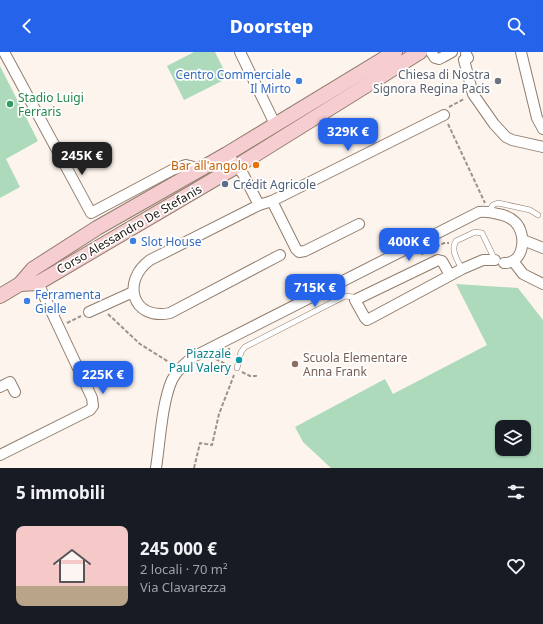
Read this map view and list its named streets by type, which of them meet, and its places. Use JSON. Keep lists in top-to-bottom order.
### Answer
{
  "streets": {
    "main road": ["Corso Alessandro De Stefanis"]
  },
  "places": [
    "Centro Commerciale Il Mirto",
    "Chiesa di Nostra Signora Regina Pacis",
    "Stadio Luigi Ferraris",
    "Bar all'angolo",
    "Crédit Agricole",
    "Slot House",
    "Ferramenta Gielle",
    "Piazzale Paul Valery",
    "Scuola Elementare Anna Frank"
  ],
  "page": {
    "header": "Doorstep",
    "price": [
      "329K €",
      "245K €",
      "400K €",
      "715K €",
      "225K €"
    ],
    "heading": "5 immobili",
    "list": [
      {
        "name": "245 000 €",
        "note": "2 locali · 70 m² · Via Clavarezza"
      }
    ]
  }
}
